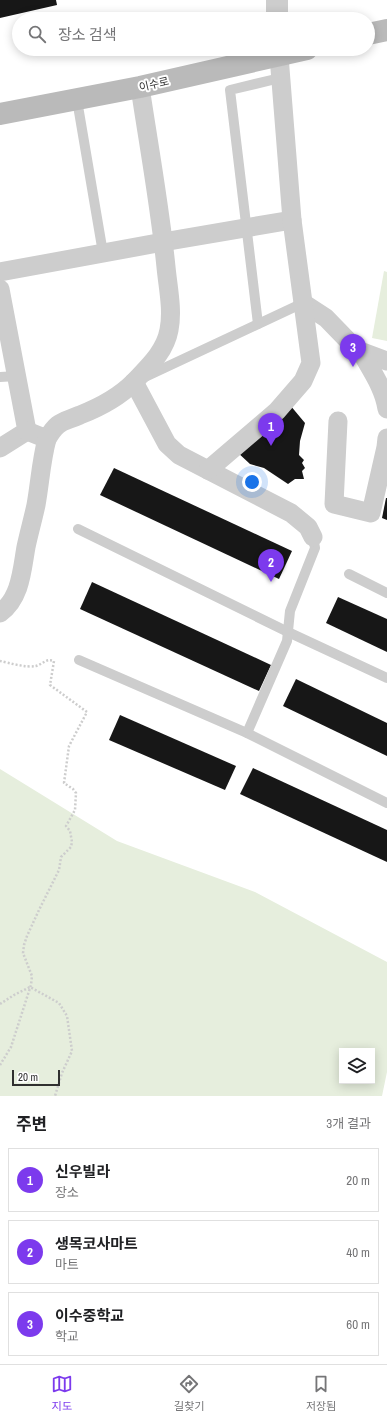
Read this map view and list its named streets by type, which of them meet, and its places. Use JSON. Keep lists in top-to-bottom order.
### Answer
{
  "streets": {
    "main road": ["이수로"]
  },
  "scale_bar": "20 m",
  "page": {
    "search": "장소 검색",
    "pins": ["3", "1", "2"],
    "scale": "20 m",
    "heading": ["주변", "3개 결과"],
    "list": [
      {
        "mark": "1",
        "name": "신우빌라",
        "note": "장소",
        "value": "20 m"
      },
      {
        "mark": "2",
        "name": "생목코사마트",
        "note": "마트",
        "value": "40 m"
      },
      {
        "mark": "3",
        "name": "이수중학교",
        "note": "학교",
        "value": "60 m"
      }
    ],
    "nav": ["지도", "길찾기", "저장됨"]
  }
}
